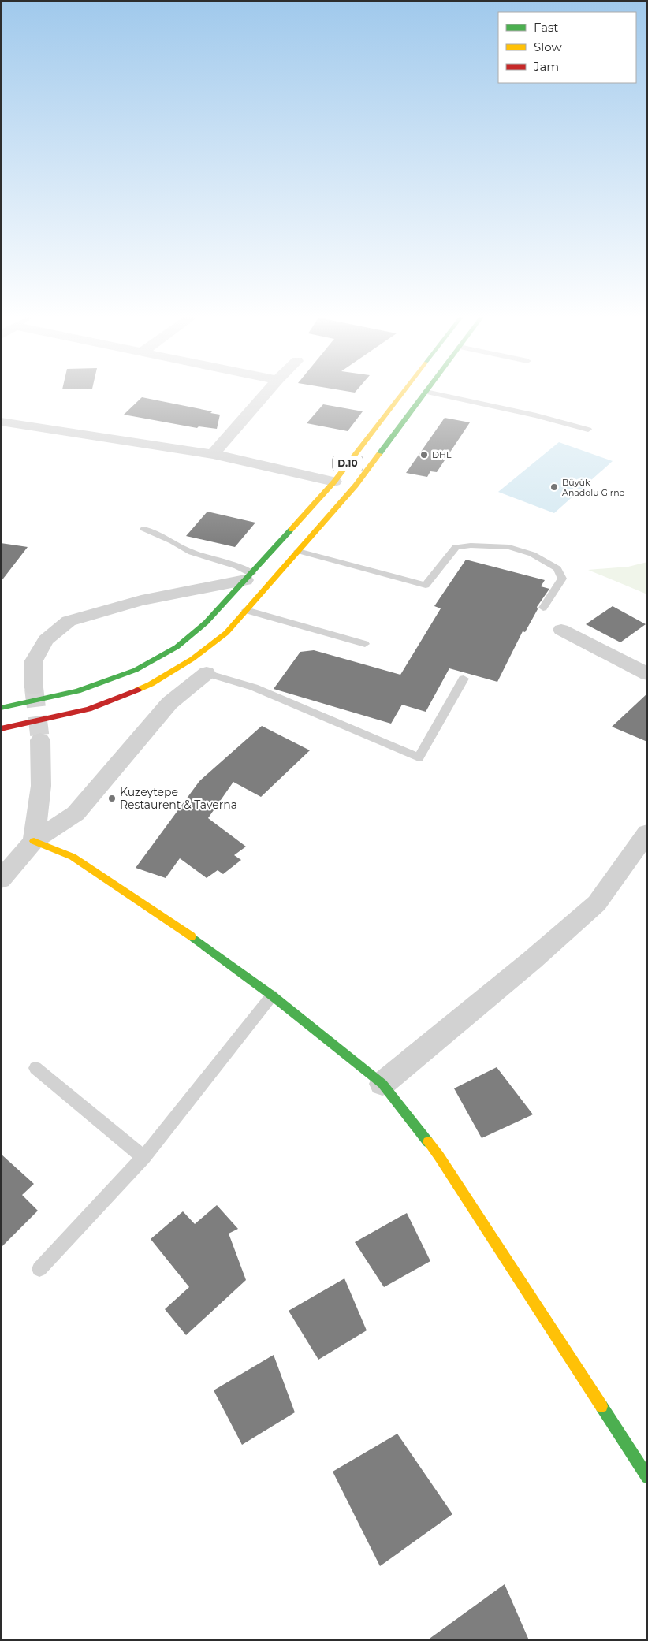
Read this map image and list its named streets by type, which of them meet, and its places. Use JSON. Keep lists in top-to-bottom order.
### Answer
{
  "streets": {
    "main road": ["D.10"]
  },
  "places": ["DHL", "Büyük Anadolu Girne", "Kuzeytepe Restaurent & Taverna"],
  "legend": ["Fast", "Slow", "Jam"]
}
